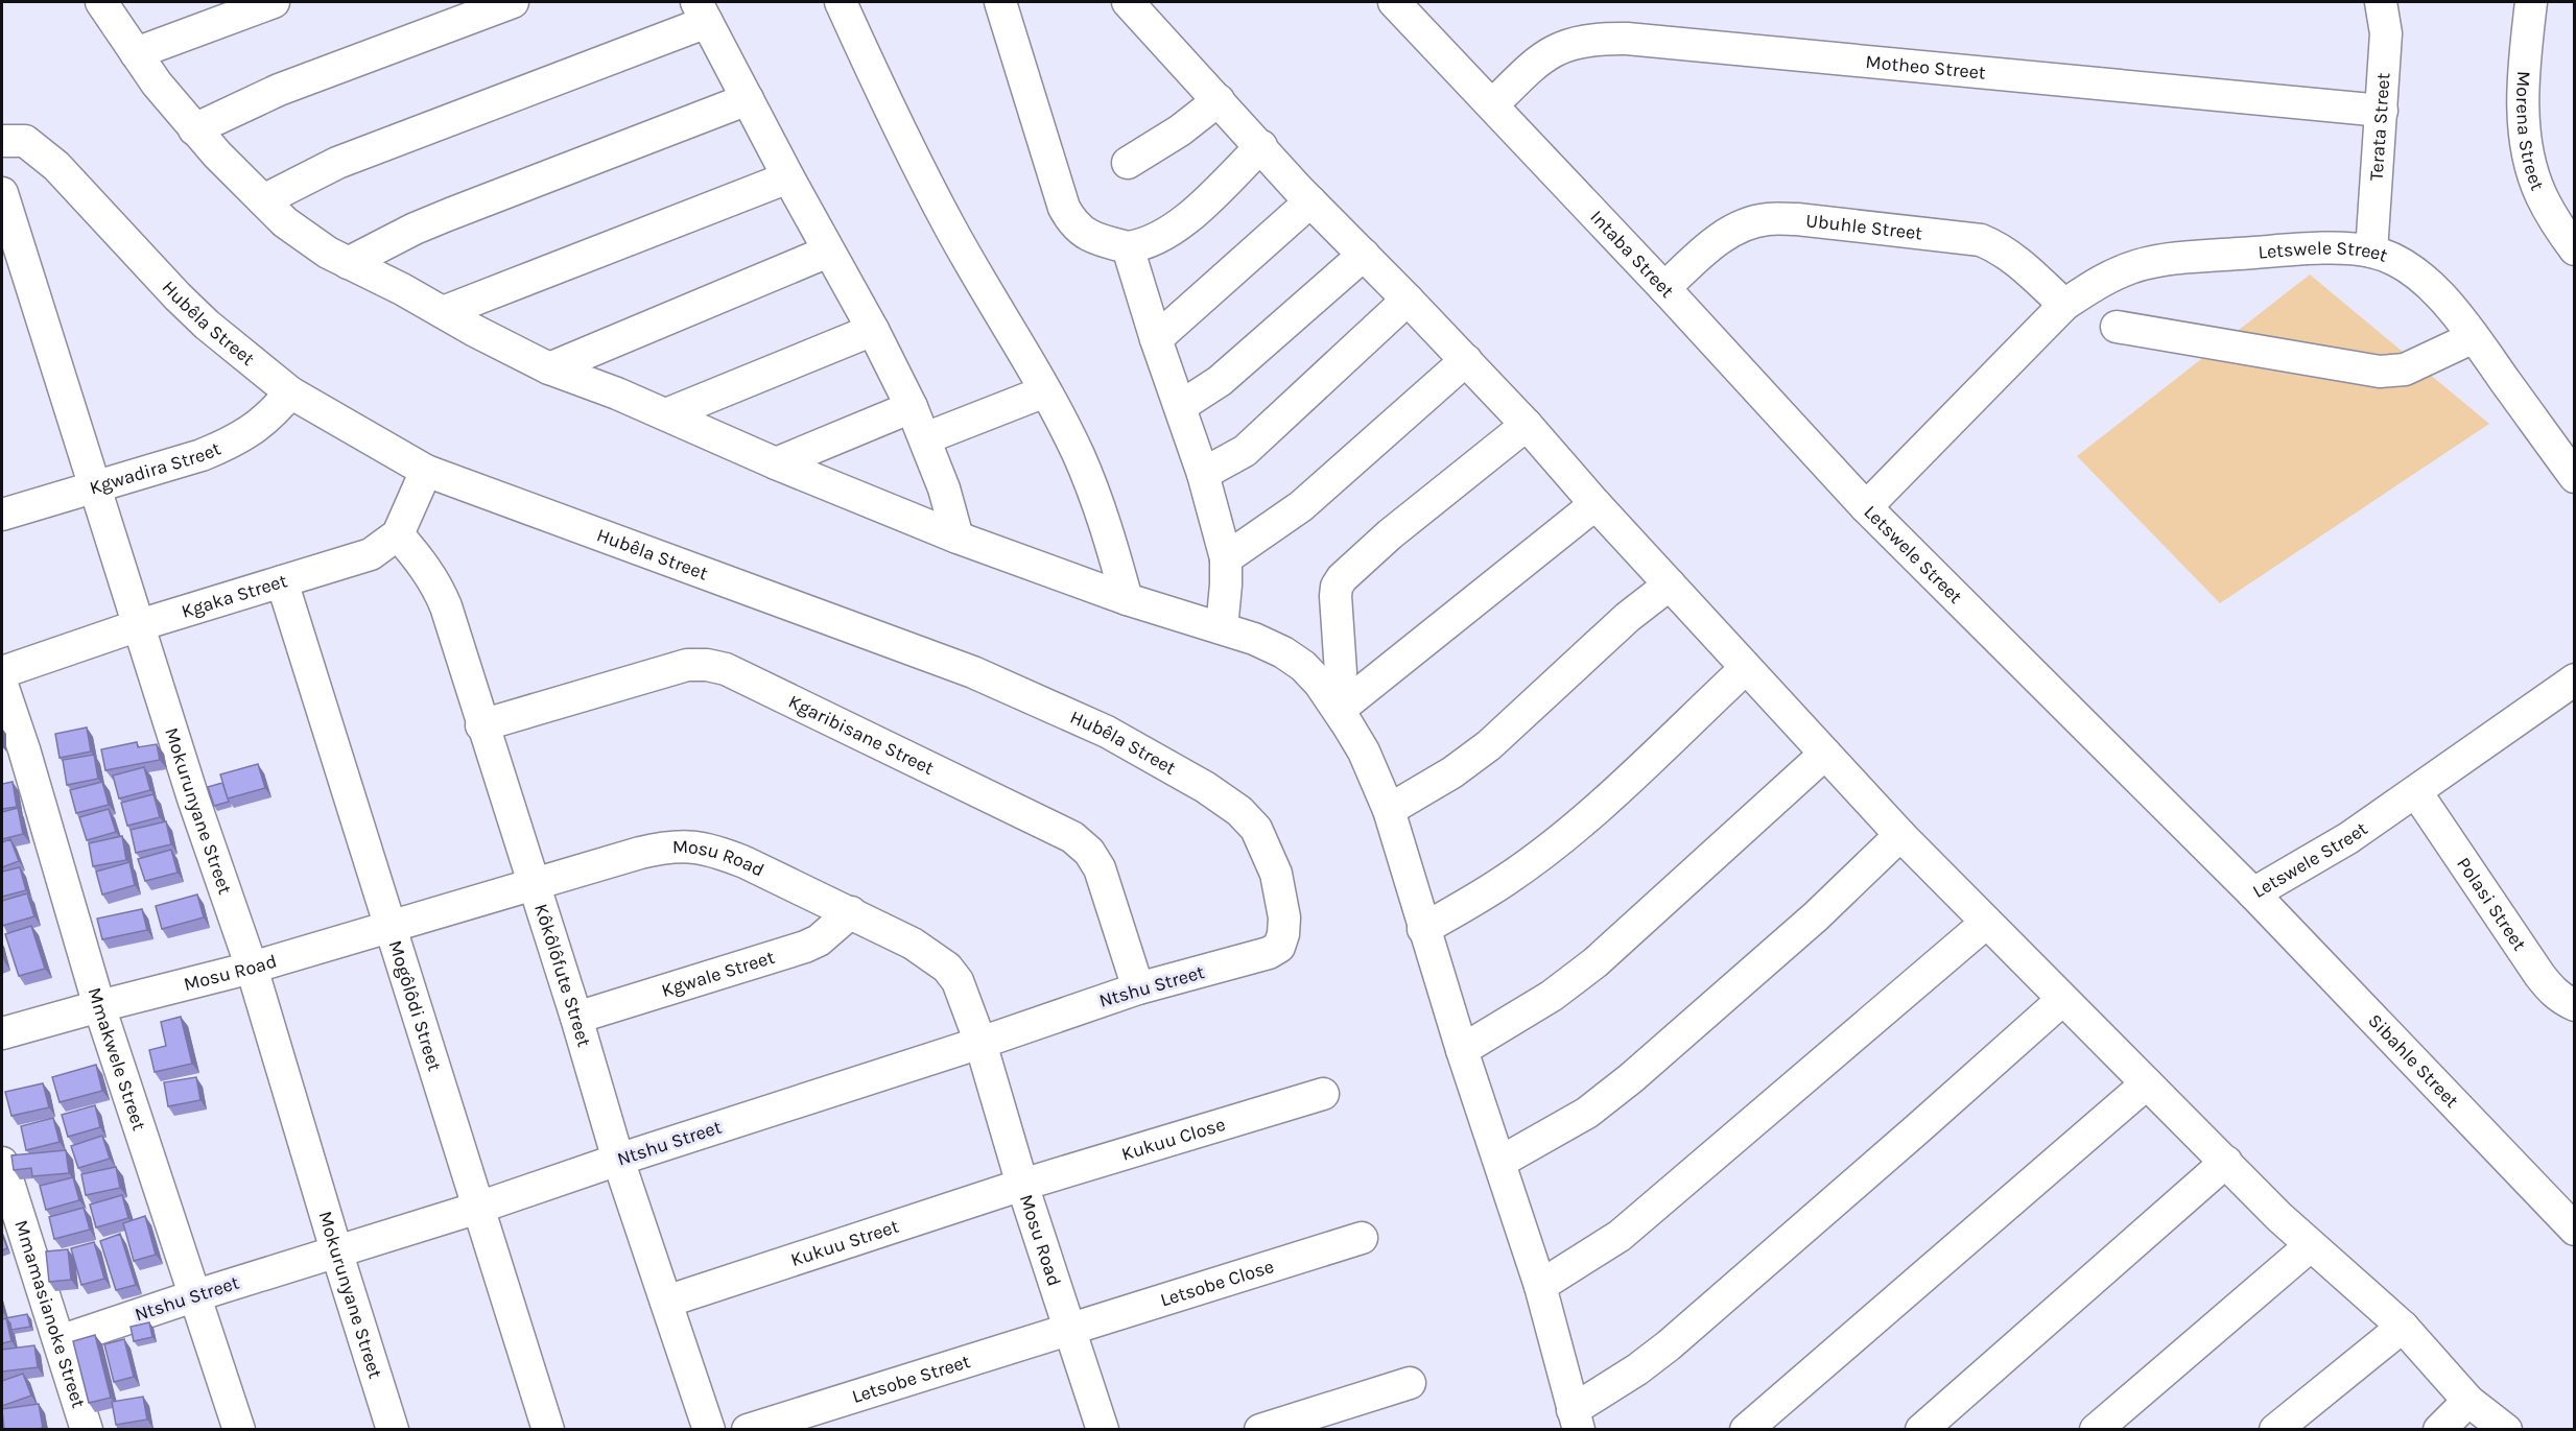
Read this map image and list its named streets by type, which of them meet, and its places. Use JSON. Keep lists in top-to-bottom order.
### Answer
{
  "streets": {
    "street": [
      "Motheo Street",
      "Terata Street",
      "Morena Street",
      "Ubuhle Street",
      "Intaba Street",
      "Letswele Street",
      "Hubêla Street",
      "Kgwadira Street",
      "Kgaka Street",
      "Kgaribisane Street",
      "Mokurunyane Street",
      "Mosu Road",
      "Polasi Street",
      "Kgwale Street",
      "Kôkôlôfute Street",
      "Ntshu Street",
      "Mogôlôdi Street",
      "Mmakwele Street",
      "Sibahle Street",
      "Kukuu Close",
      "Kukuu Street",
      "Letsobe Close",
      "Mmamasianoke Street",
      "Letsobe Street"
    ]
  },
  "crossings": [
    ["Motheo Street", "Terata Street"],
    ["Motheo Street", "Intaba Street"],
    ["Terata Street", "Letswele Street"],
    ["Ubuhle Street", "Intaba Street"],
    ["Ubuhle Street", "Letswele Street"],
    ["Intaba Street", "Letswele Street"],
    ["Letswele Street", "Polasi Street"],
    ["Letswele Street", "Sibahle Street"],
    ["Hubêla Street", "Kgwadira Street"],
    ["Hubêla Street", "Kgaka Street"],
    ["Hubêla Street", "Ntshu Street"],
    ["Kgwadira Street", "Mokurunyane Street"],
    ["Kgaka Street", "Mokurunyane Street"],
    ["Kgaka Street", "Kôkôlôfute Street"],
    ["Kgaka Street", "Mogôlôdi Street"],
    ["Kgaribisane Street", "Kôkôlôfute Street"],
    ["Kgaribisane Street", "Ntshu Street"],
    ["Mokurunyane Street", "Mosu Road"],
    ["Mokurunyane Street", "Ntshu Street"],
    ["Mosu Road", "Kgwale Street"],
    ["Mosu Road", "Kôkôlôfute Street"],
    ["Mosu Road", "Ntshu Street"],
    ["Mosu Road", "Mogôlôdi Street"],
    ["Mosu Road", "Mmakwele Street"],
    ["Mosu Road", "Kukuu Close"],
    ["Mosu Road", "Kukuu Street"],
    ["Mosu Road", "Letsobe Close"],
    ["Mosu Road", "Letsobe Street"],
    ["Kgwale Street", "Kôkôlôfute Street"],
    ["Kôkôlôfute Street", "Ntshu Street"],
    ["Kôkôlôfute Street", "Kukuu Street"],
    ["Ntshu Street", "Mogôlôdi Street"],
    ["Ntshu Street", "Mmakwele Street"],
    ["Ntshu Street", "Mmamasianoke Street"],
    ["Kukuu Close", "Kukuu Street"],
    ["Letsobe Close", "Letsobe Street"]
  ]
}
